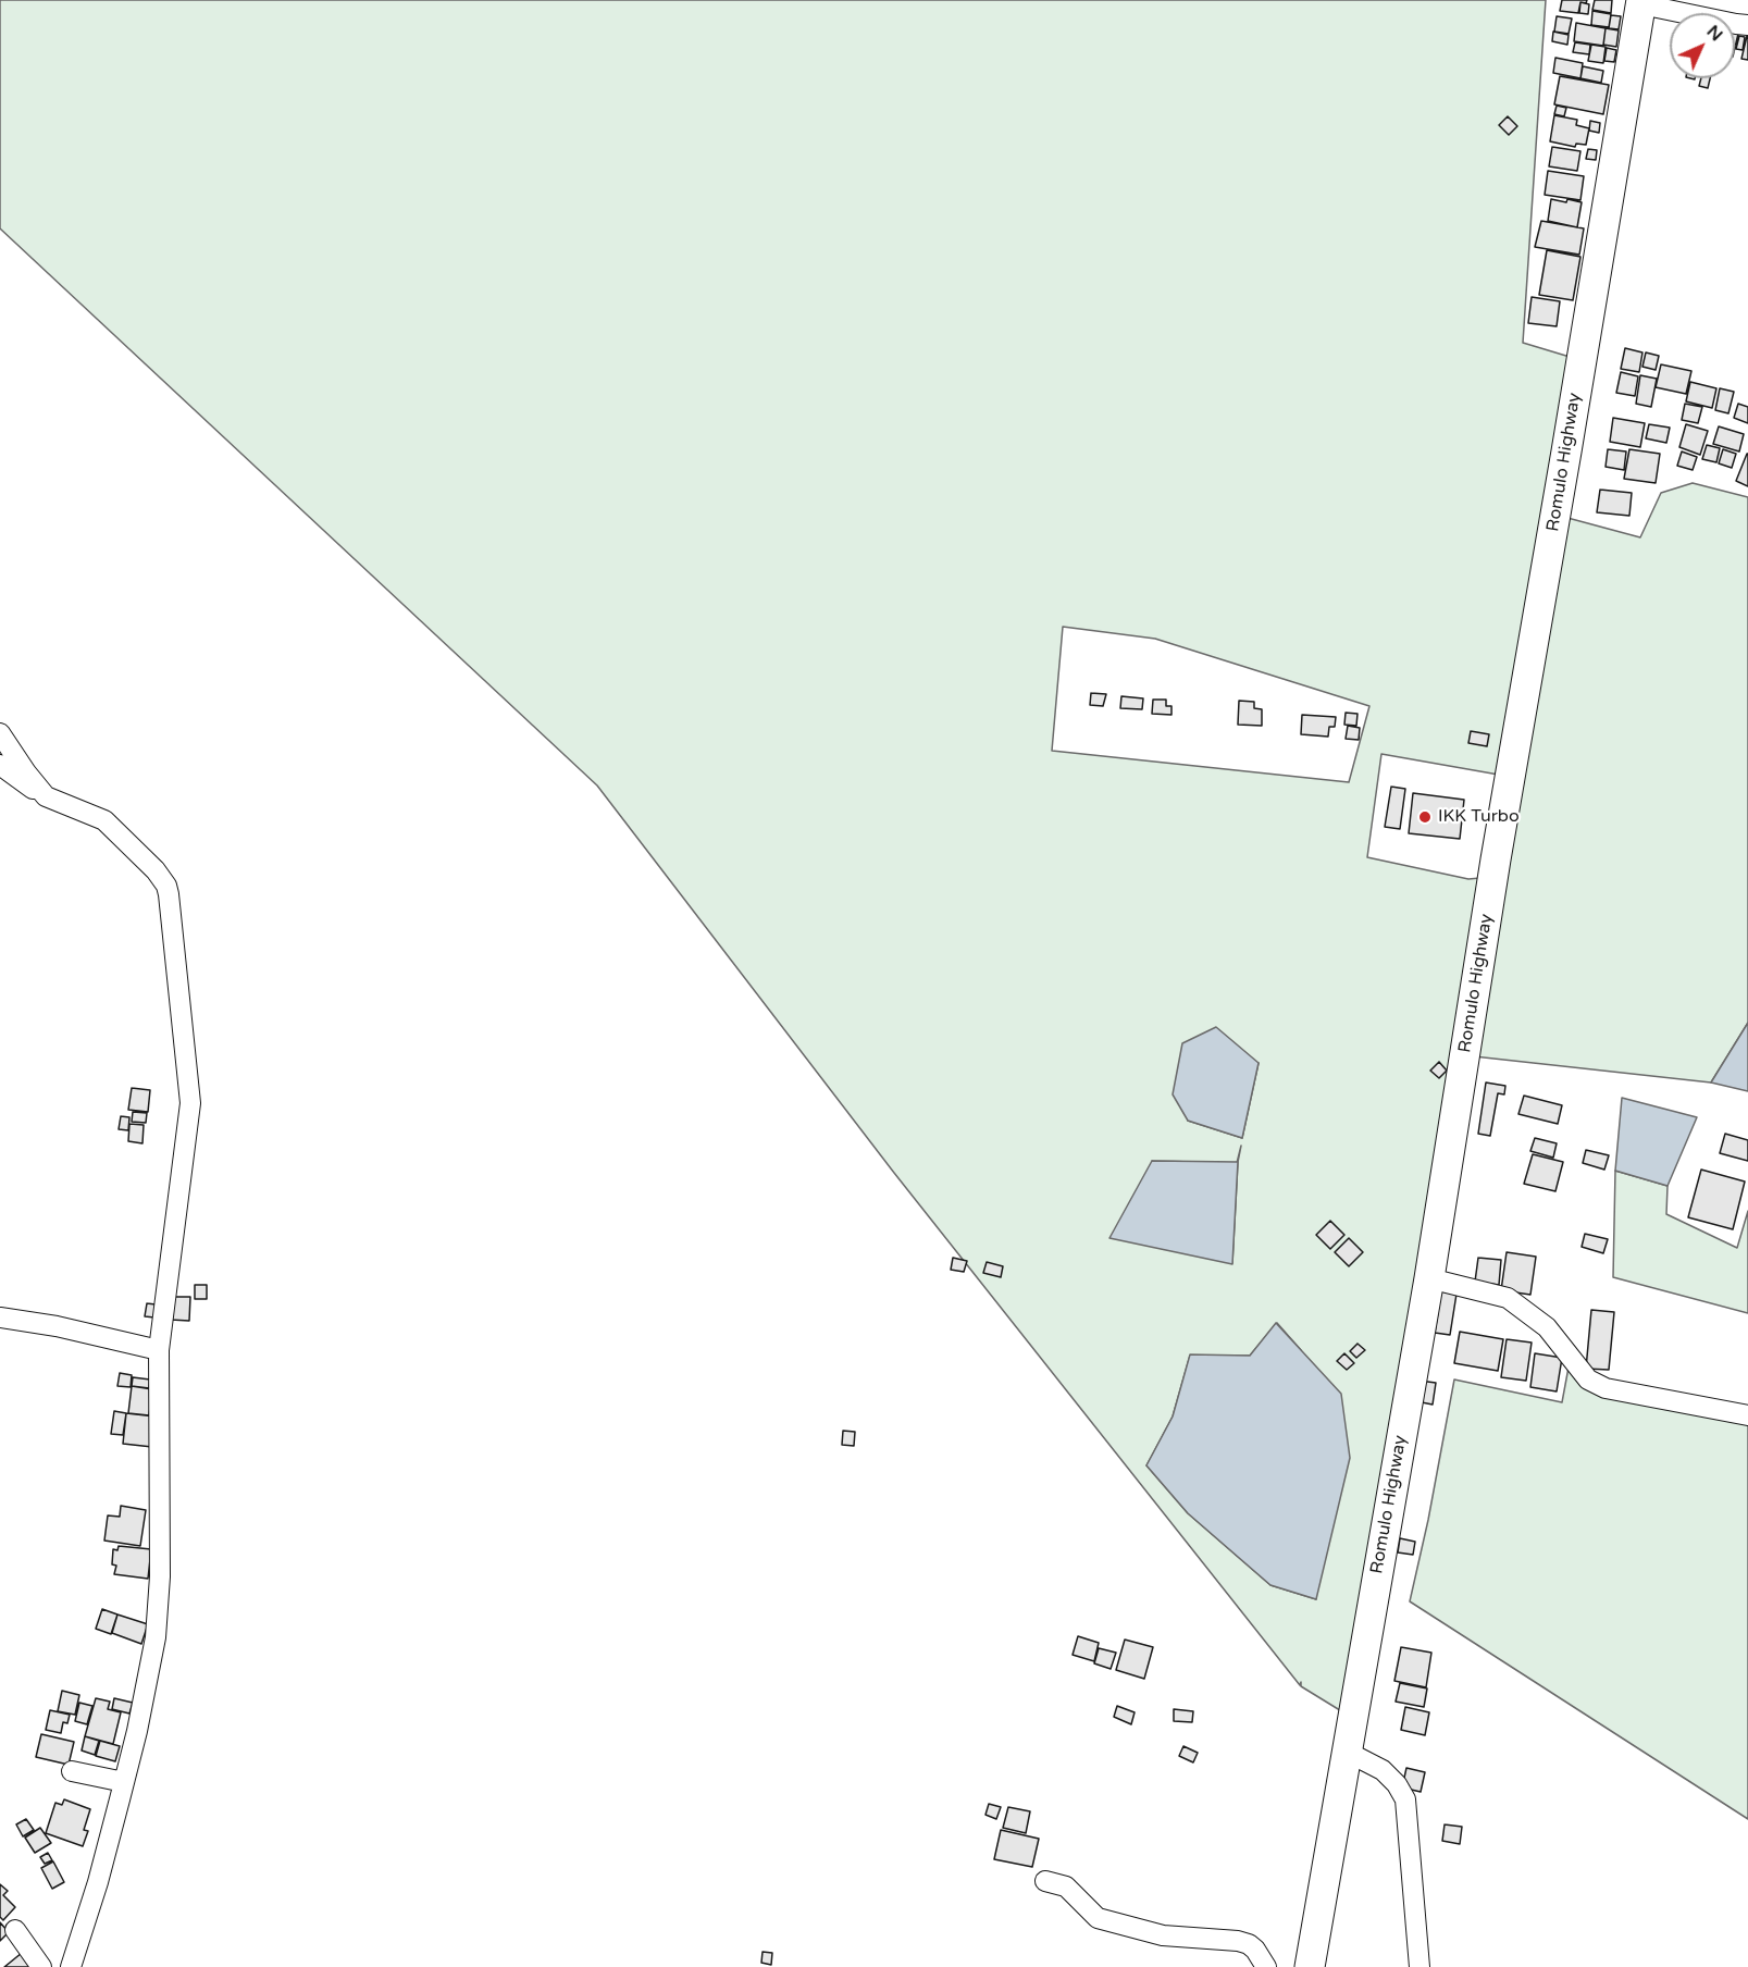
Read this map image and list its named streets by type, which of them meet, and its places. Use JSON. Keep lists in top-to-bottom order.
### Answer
{
  "streets": {
    "highway": ["Romulo Highway"]
  },
  "places": ["IKK Turbo"],
  "north": "top right"
}
